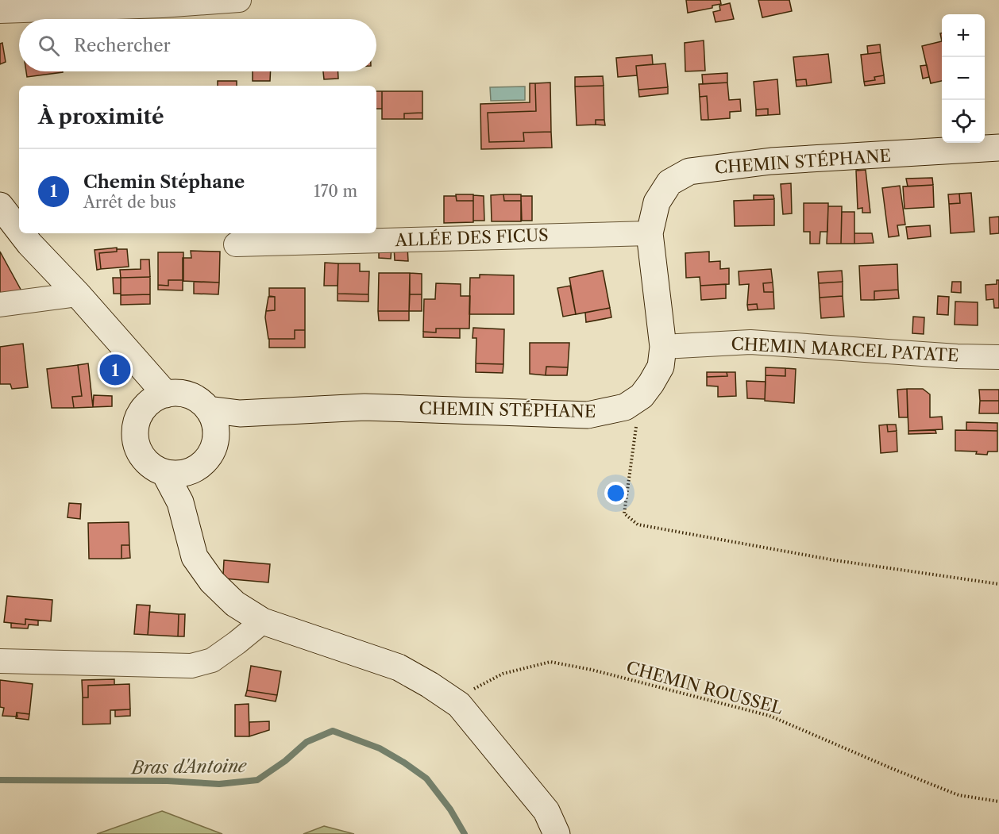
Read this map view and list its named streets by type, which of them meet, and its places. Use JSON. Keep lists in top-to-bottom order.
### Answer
{
  "streets": {
    "main road": ["CHEMIN STÉPHANE"],
    "street": ["ALLÉE DES FICUS", "CHEMIN MARCEL PATATE"],
    "path": ["CHEMIN ROUSSEL"]
  },
  "crossings": [
    ["CHEMIN STÉPHANE", "ALLÉE DES FICUS"],
    ["CHEMIN STÉPHANE", "CHEMIN MARCEL PATATE"]
  ],
  "water": ["Bras d'Antoine"],
  "page": {
    "map_buttons": ["+", "−"],
    "search": "Rechercher",
    "heading": "À proximité",
    "list": [
      {
        "mark": "1",
        "name": "Chemin Stéphane",
        "note": "Arrêt de bus",
        "value": "170 m"
      }
    ],
    "pins": "1"
  }
}
